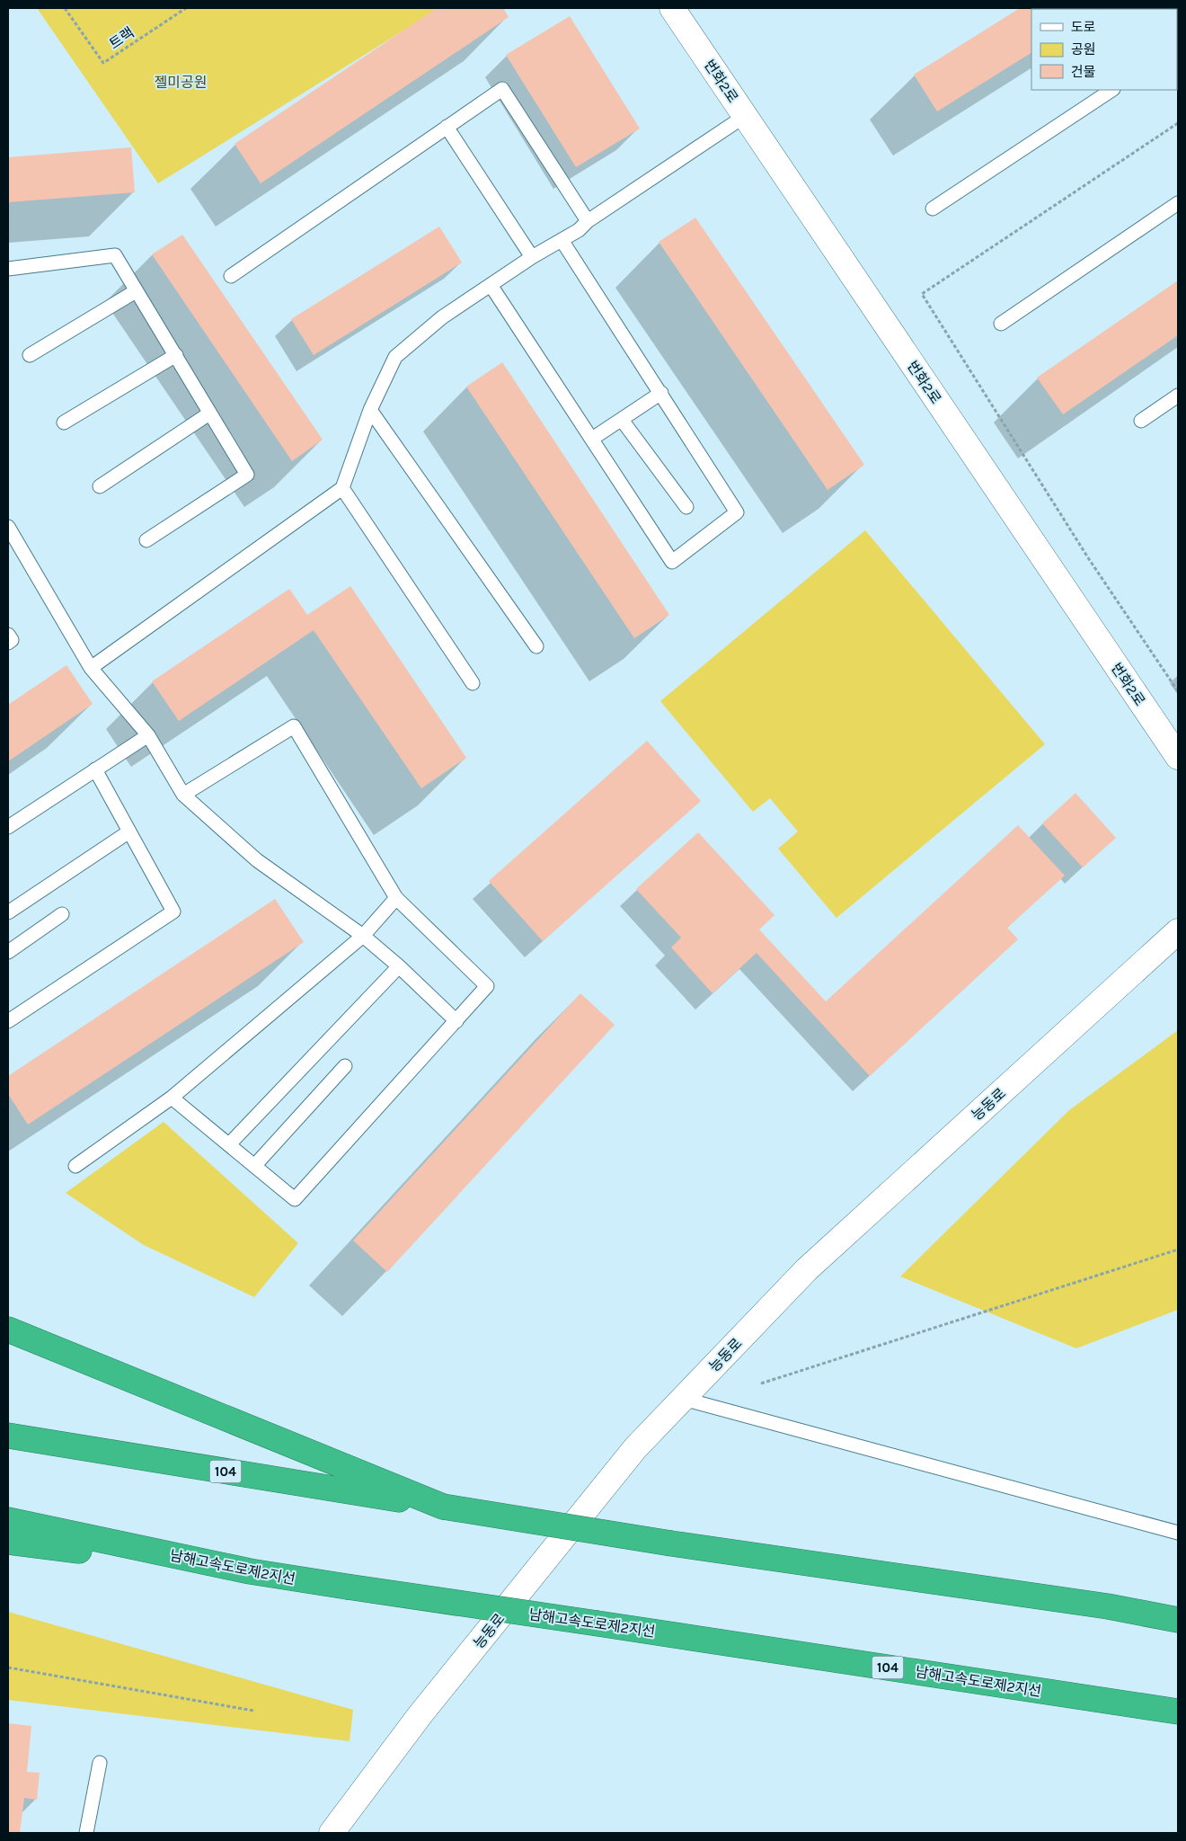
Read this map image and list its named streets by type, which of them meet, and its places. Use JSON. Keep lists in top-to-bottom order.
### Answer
{
  "streets": {
    "highway": ["104", "남해고속도로제2지선"],
    "street": ["번화2로", "능동로"],
    "path": ["트랙"]
  },
  "parks": ["젤미공원"],
  "legend": ["도로", "공원", "건물"]
}
